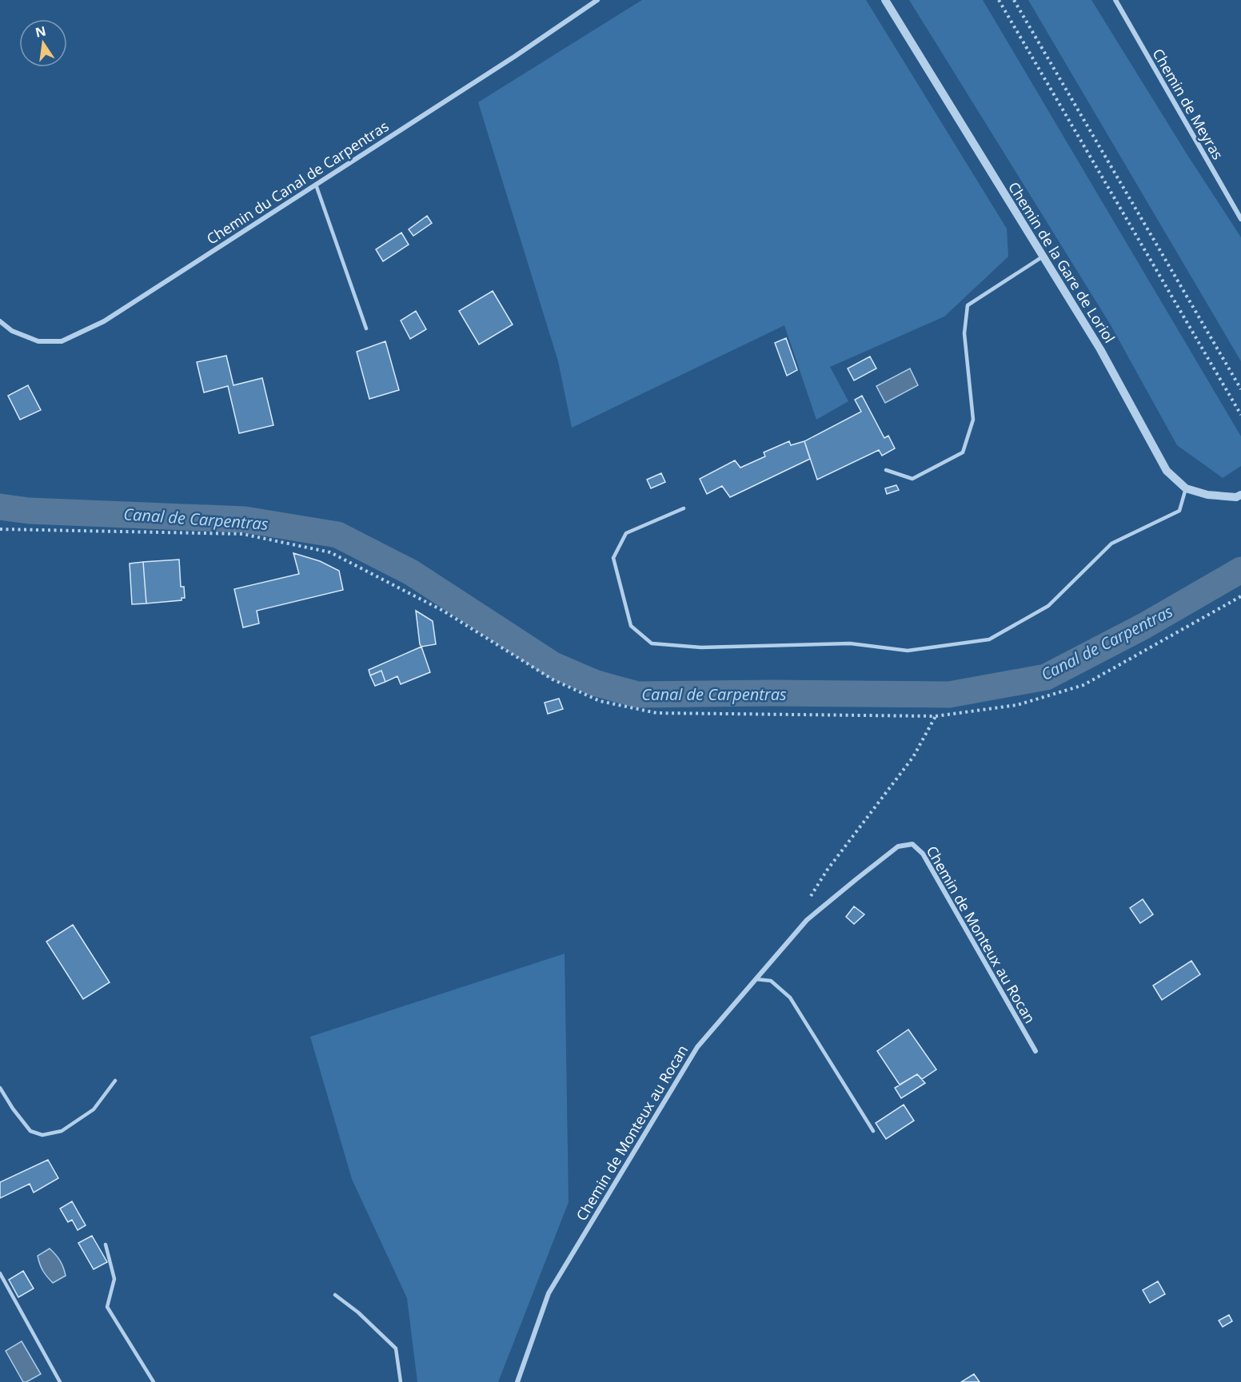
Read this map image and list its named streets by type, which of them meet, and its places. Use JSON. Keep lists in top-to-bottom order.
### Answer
{
  "streets": {
    "street": [
      "Chemin de Meyras",
      "Chemin du Canal de Carpentras",
      "Chemin de la Gare de Loriol",
      "Chemin de Monteux au Rocan"
    ]
  },
  "water": ["Canal de Carpentras"],
  "north": "top"
}
